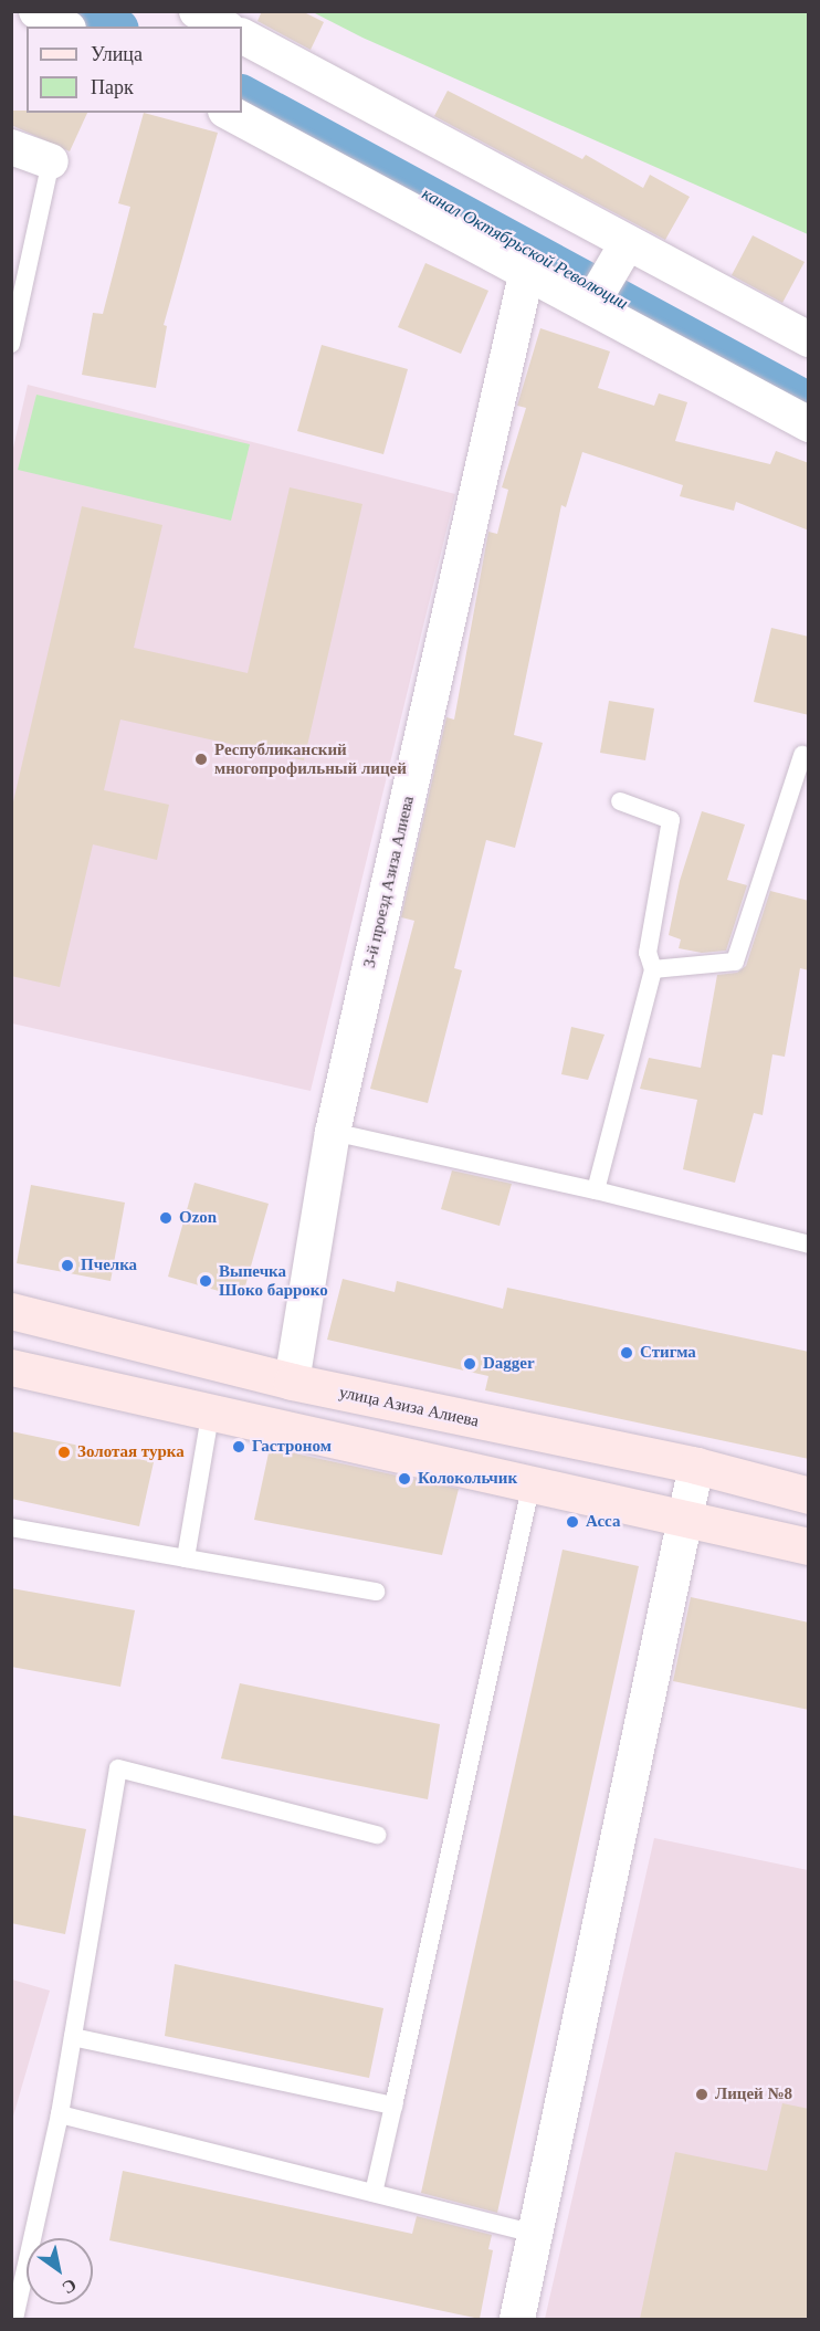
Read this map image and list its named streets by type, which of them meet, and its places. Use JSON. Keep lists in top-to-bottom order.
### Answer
{
  "streets": {
    "main road": ["улица Азиза Алиева"],
    "street": ["3-й проезд Азиза Алиева"]
  },
  "crossings": [
    ["3-й проезд Азиза Алиева", "улица Азиза Алиева"]
  ],
  "water": ["канал Октябрьской Революции"],
  "places": [
    "Республиканский многопрофильный лицей",
    "Ozon",
    "Пчелка",
    "Выпечка Шоко барроко",
    "Стигма",
    "Dagger",
    "Гастроном",
    "Золотая турка",
    "Колокольчик",
    "Асса",
    "Лицей №8"
  ],
  "legend": ["Улица", "Парк"],
  "north": "bottom right"
}
